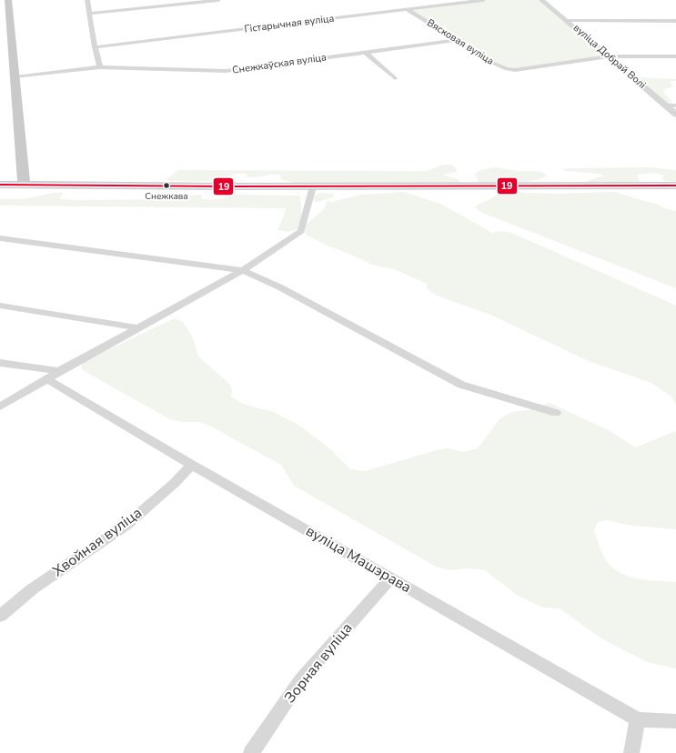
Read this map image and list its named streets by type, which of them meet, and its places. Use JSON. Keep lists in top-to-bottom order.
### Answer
{
  "streets": {
    "street": [
      "Гістарычная вуліца",
      "Вясковая вуліца",
      "вуліца Добрай Волі",
      "Снежкаўская вуліца",
      "Хвойная вуліца",
      "вуліца Машэрава",
      "Зорная вуліца"
    ]
  },
  "crossings": [
    ["Гістарычная вуліца", "Вясковая вуліца"],
    ["Вясковая вуліца", "вуліца Добрай Волі"],
    ["Вясковая вуліца", "Снежкаўская вуліца"],
    ["Хвойная вуліца", "вуліца Машэрава"],
    ["вуліца Машэрава", "Зорная вуліца"]
  ],
  "places": ["Снежкава"],
  "lines": ["transit line 19"]
}
